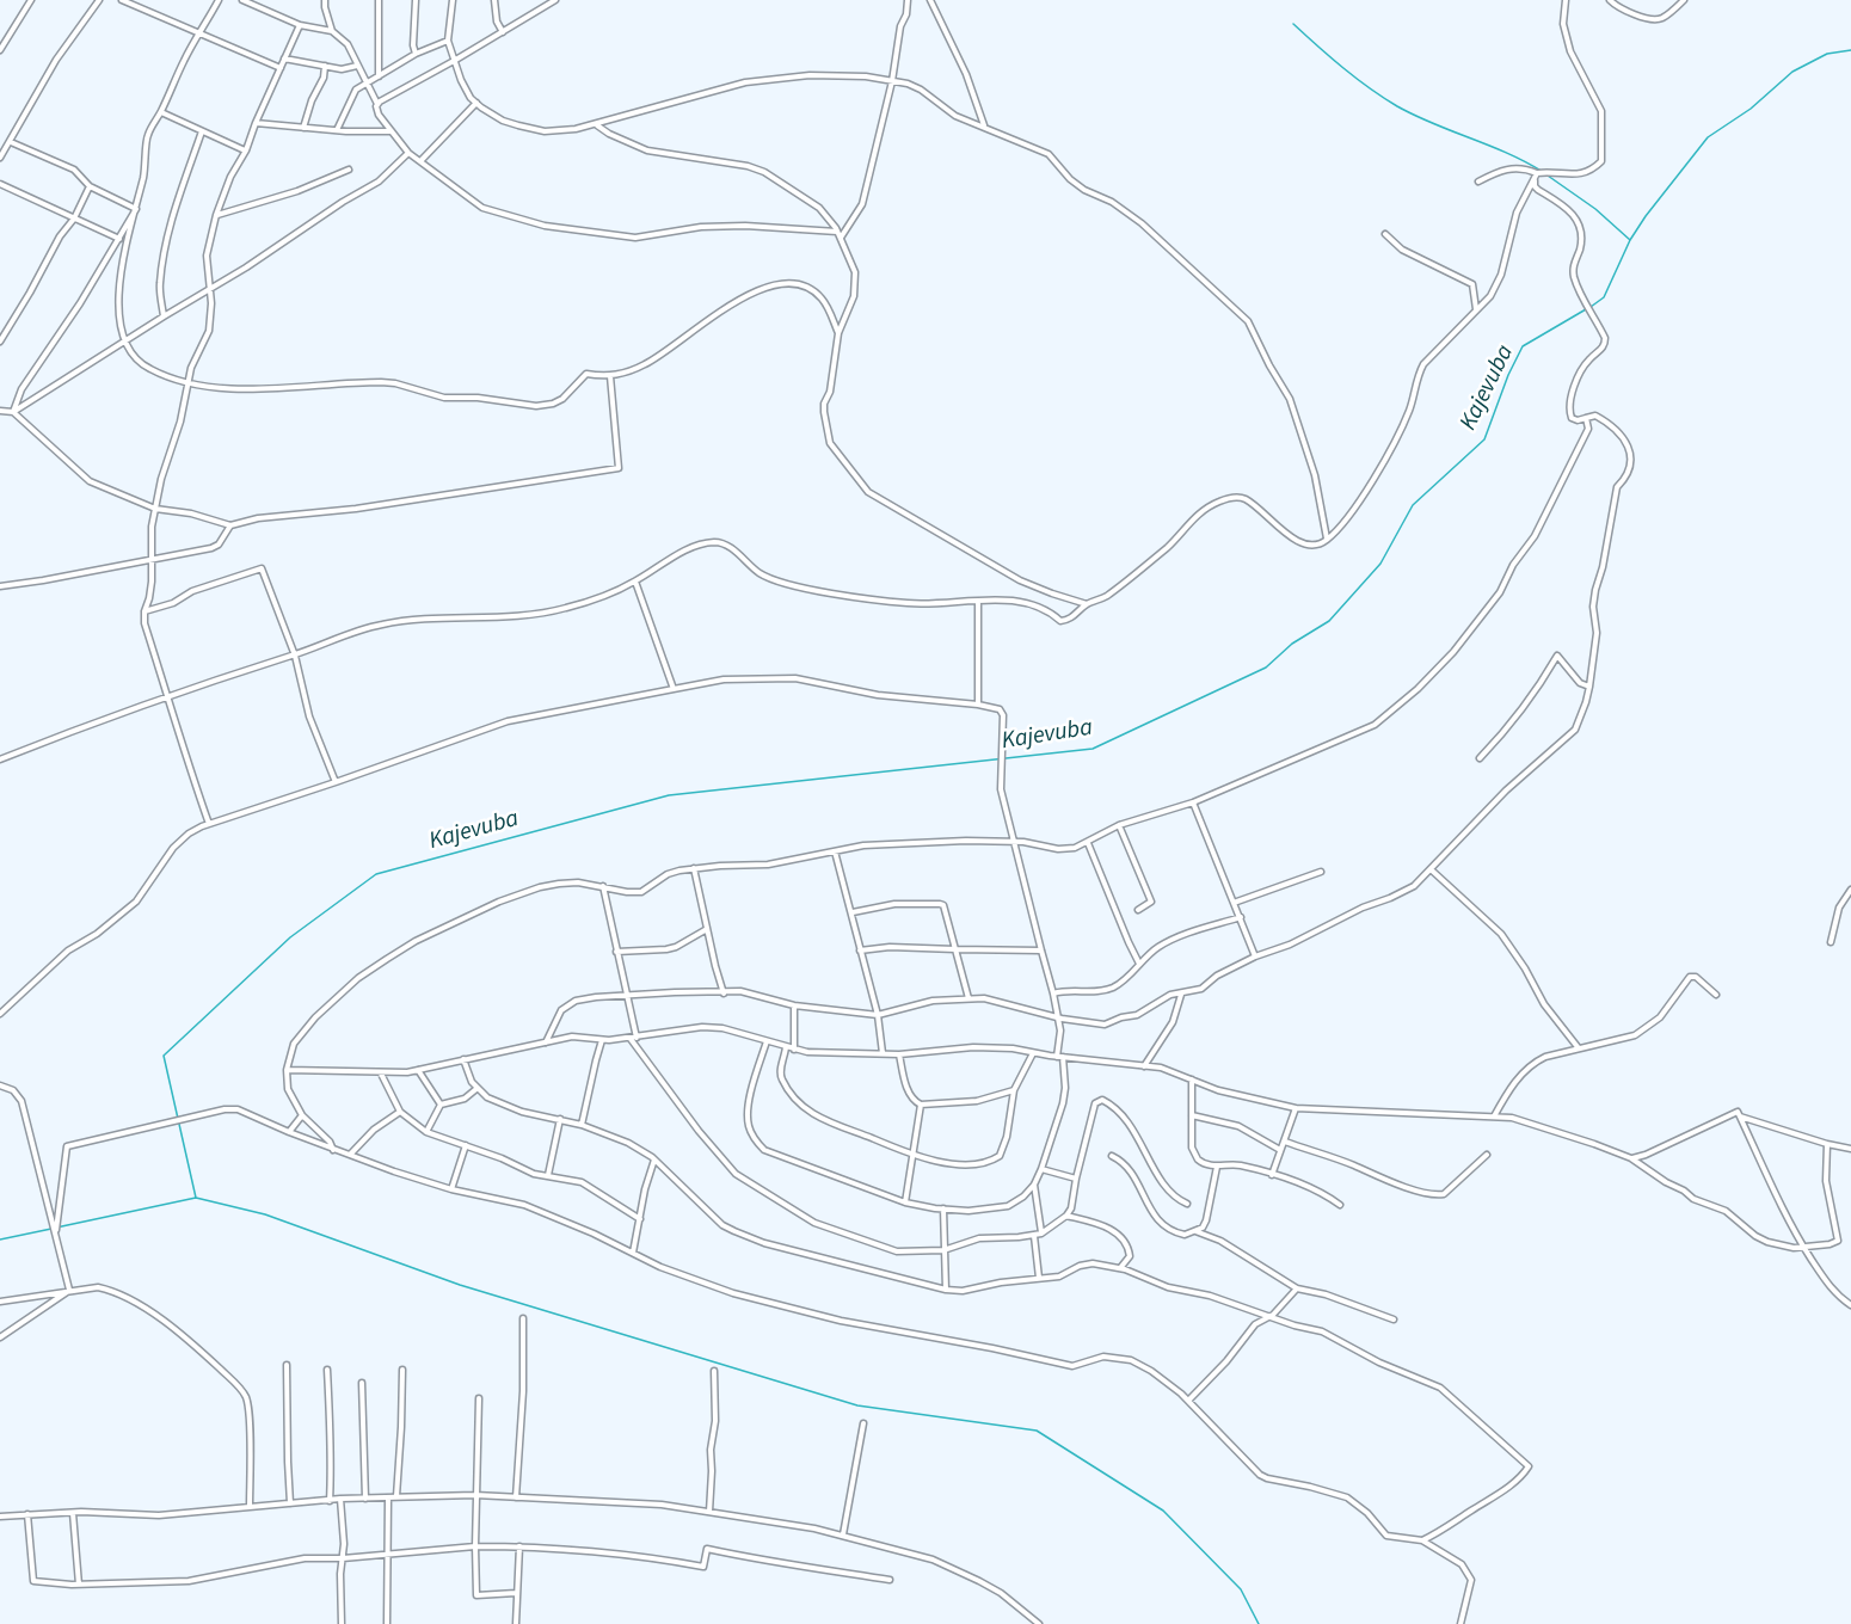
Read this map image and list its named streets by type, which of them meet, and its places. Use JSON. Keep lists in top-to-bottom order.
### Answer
{
  "water": ["Kajevuba"]
}
